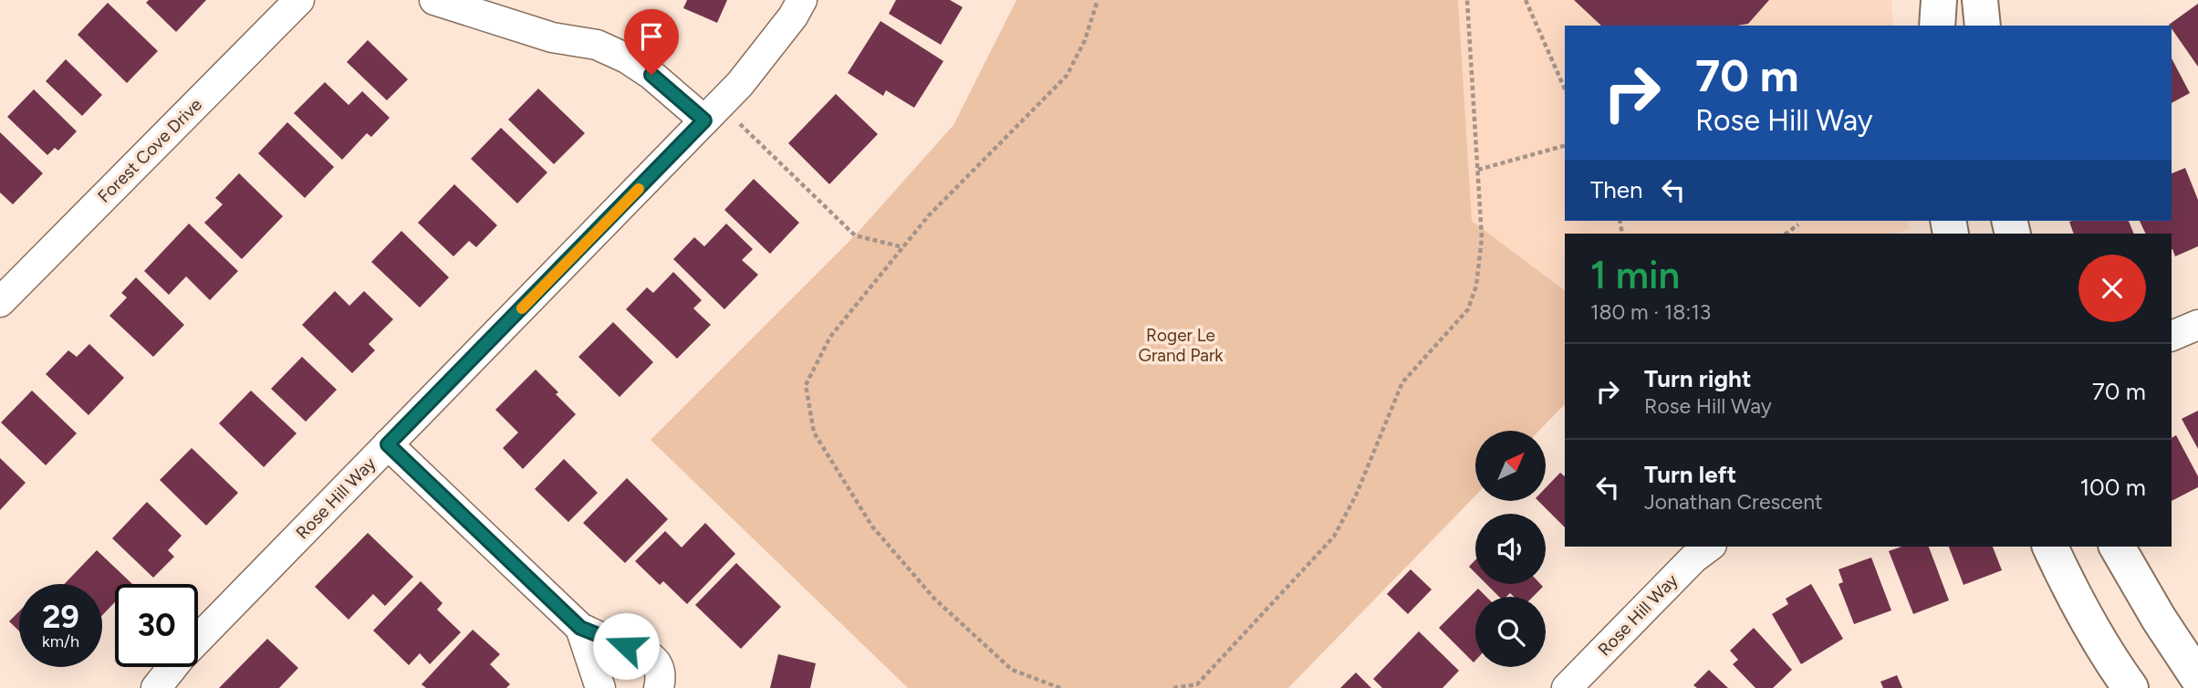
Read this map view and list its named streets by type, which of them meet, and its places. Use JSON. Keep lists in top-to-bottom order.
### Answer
{
  "streets": {
    "street": ["Forest Cove Drive", "Rose Hill Way"]
  },
  "parks": ["Roger Le Grand Park"],
  "north": "top right",
  "page": {
    "turn": ["70 m", "Rose Hill Way"],
    "then": "Then",
    "heading": ["1 min", "180 m · 18:13"],
    "list": [
      {
        "name": "Turn right",
        "note": "Rose Hill Way",
        "value": "70 m"
      },
      {
        "name": "Turn left",
        "note": "Jonathan Crescent",
        "value": "100 m"
      }
    ],
    "speed": "29 km/h",
    "limit": "30"
  }
}
